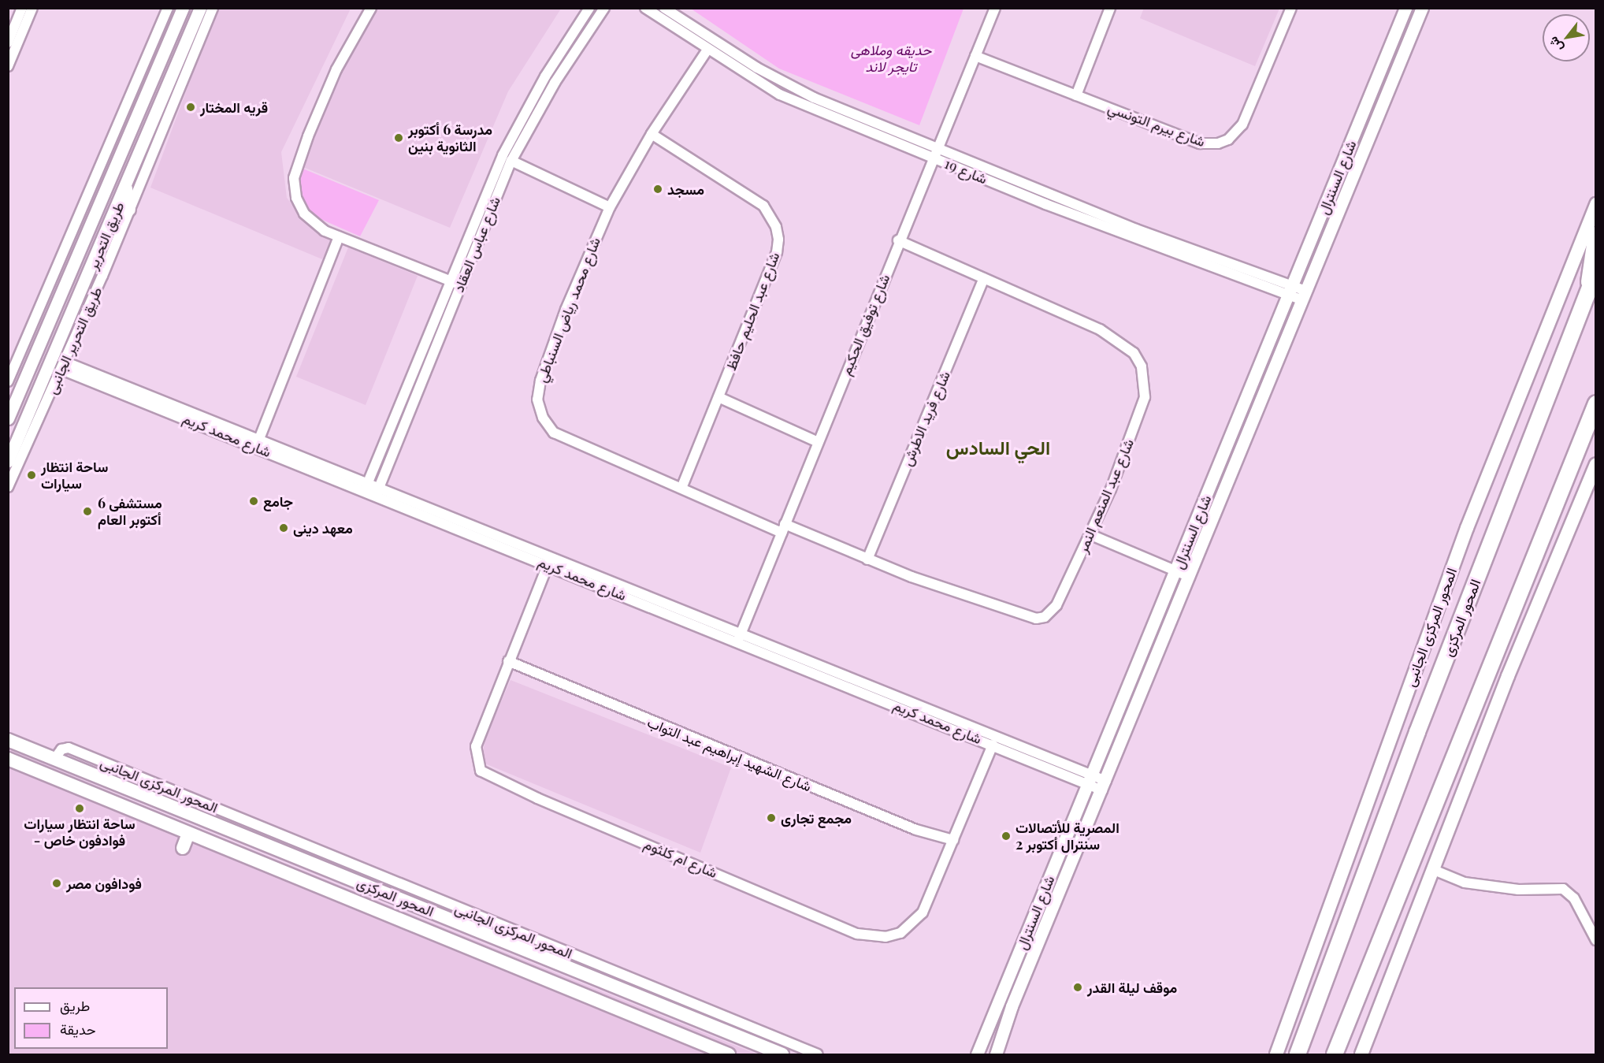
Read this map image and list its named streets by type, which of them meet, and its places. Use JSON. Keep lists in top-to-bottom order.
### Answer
{
  "streets": {
    "highway": ["المحور المركزى"],
    "main road": ["المحور المركزى الجانبى"],
    "street": [
      "شارع بيرم التونسي",
      "شارع 19",
      "شارع السنترال",
      "طريق التحرير",
      "شارع عباس العقاد",
      "شارع محمد رياض السنباطي",
      "شارع عبد الحليم حافظ",
      "شارع توفيق الحكيم",
      "طريق التحرير الجانبى",
      "شارع فريد الاطرش",
      "شارع محمد كريم",
      "شارع عبد المنعم النمر",
      "شارع الشهيد إبراهيم عبد التواب",
      "شارع ام كلثوم"
    ]
  },
  "crossings": [
    ["شارع بيرم التونسي", "شارع توفيق الحكيم"],
    ["شارع 19", "شارع السنترال"],
    ["شارع 19", "شارع محمد رياض السنباطي"],
    ["شارع 19", "شارع توفيق الحكيم"],
    ["شارع السنترال", "شارع محمد كريم"],
    ["شارع عباس العقاد", "شارع محمد كريم"],
    ["شارع محمد رياض السنباطي", "شارع عبد الحليم حافظ"],
    ["شارع محمد رياض السنباطي", "شارع توفيق الحكيم"],
    ["شارع محمد رياض السنباطي", "شارع عبد المنعم النمر"],
    ["شارع توفيق الحكيم", "شارع محمد كريم"],
    ["شارع توفيق الحكيم", "شارع عبد المنعم النمر"],
    ["طريق التحرير الجانبى", "شارع محمد كريم"],
    ["شارع فريد الاطرش", "شارع عبد المنعم النمر"],
    ["شارع محمد كريم", "شارع ام كلثوم"],
    ["المحور المركزى", "المحور المركزى الجانبى"],
    ["شارع الشهيد إبراهيم عبد التواب", "شارع ام كلثوم"]
  ],
  "districts": ["الحي السادس"],
  "parks": ["حديقه وملاهى تايجر لاند"],
  "places": [
    "قريه المختار",
    "مدرسة 6 أكتوبر الثانوية بنين",
    "مسجد",
    "ساحة انتظار سيارات",
    "جامع",
    "مستشفى 6 أكتوبر العام",
    "معهد دينى",
    "ساحة انتظار سيارات - فوادفون خاص",
    "مجمع تجارى",
    "المصرية للأتصالات سنترال أكتوبر 2",
    "فودافون مصر",
    "موقف ليلة القدر"
  ],
  "legend": ["طريق", "حديقة"],
  "north": "bottom left"
}
